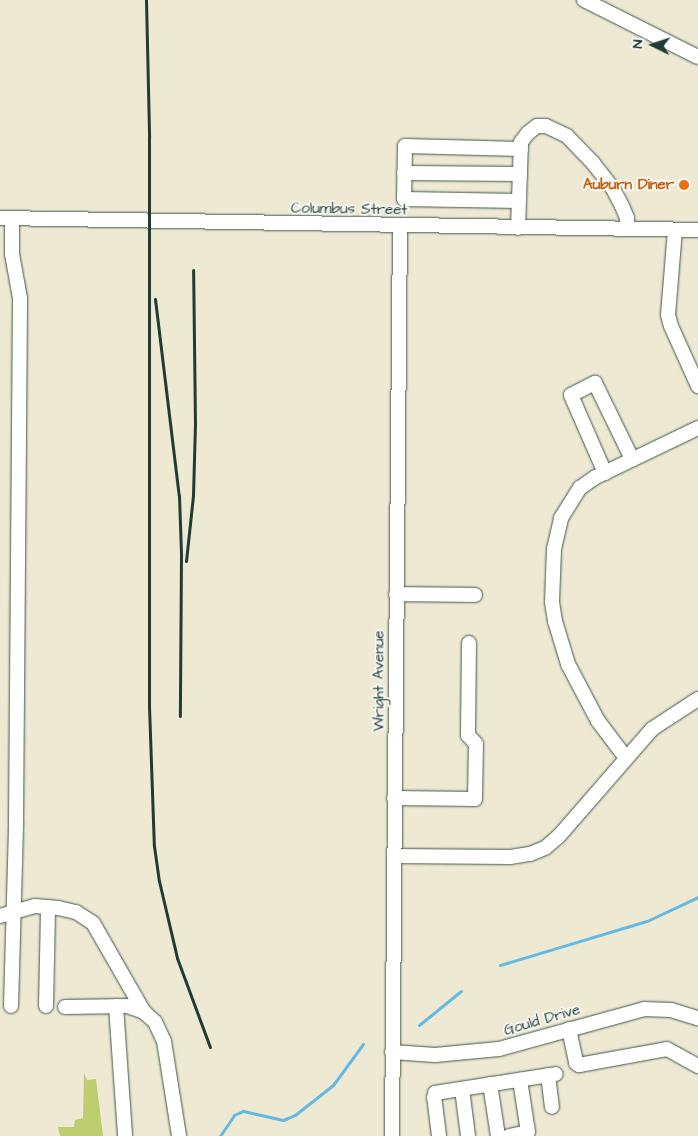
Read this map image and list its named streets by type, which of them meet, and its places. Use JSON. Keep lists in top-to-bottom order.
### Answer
{
  "streets": {
    "street": ["Columbus Street", "Wright Avenue", "Gould Drive"]
  },
  "crossings": [
    ["Columbus Street", "Wright Avenue"],
    ["Wright Avenue", "Gould Drive"]
  ],
  "places": ["Auburn Diner"],
  "north": "left"
}
